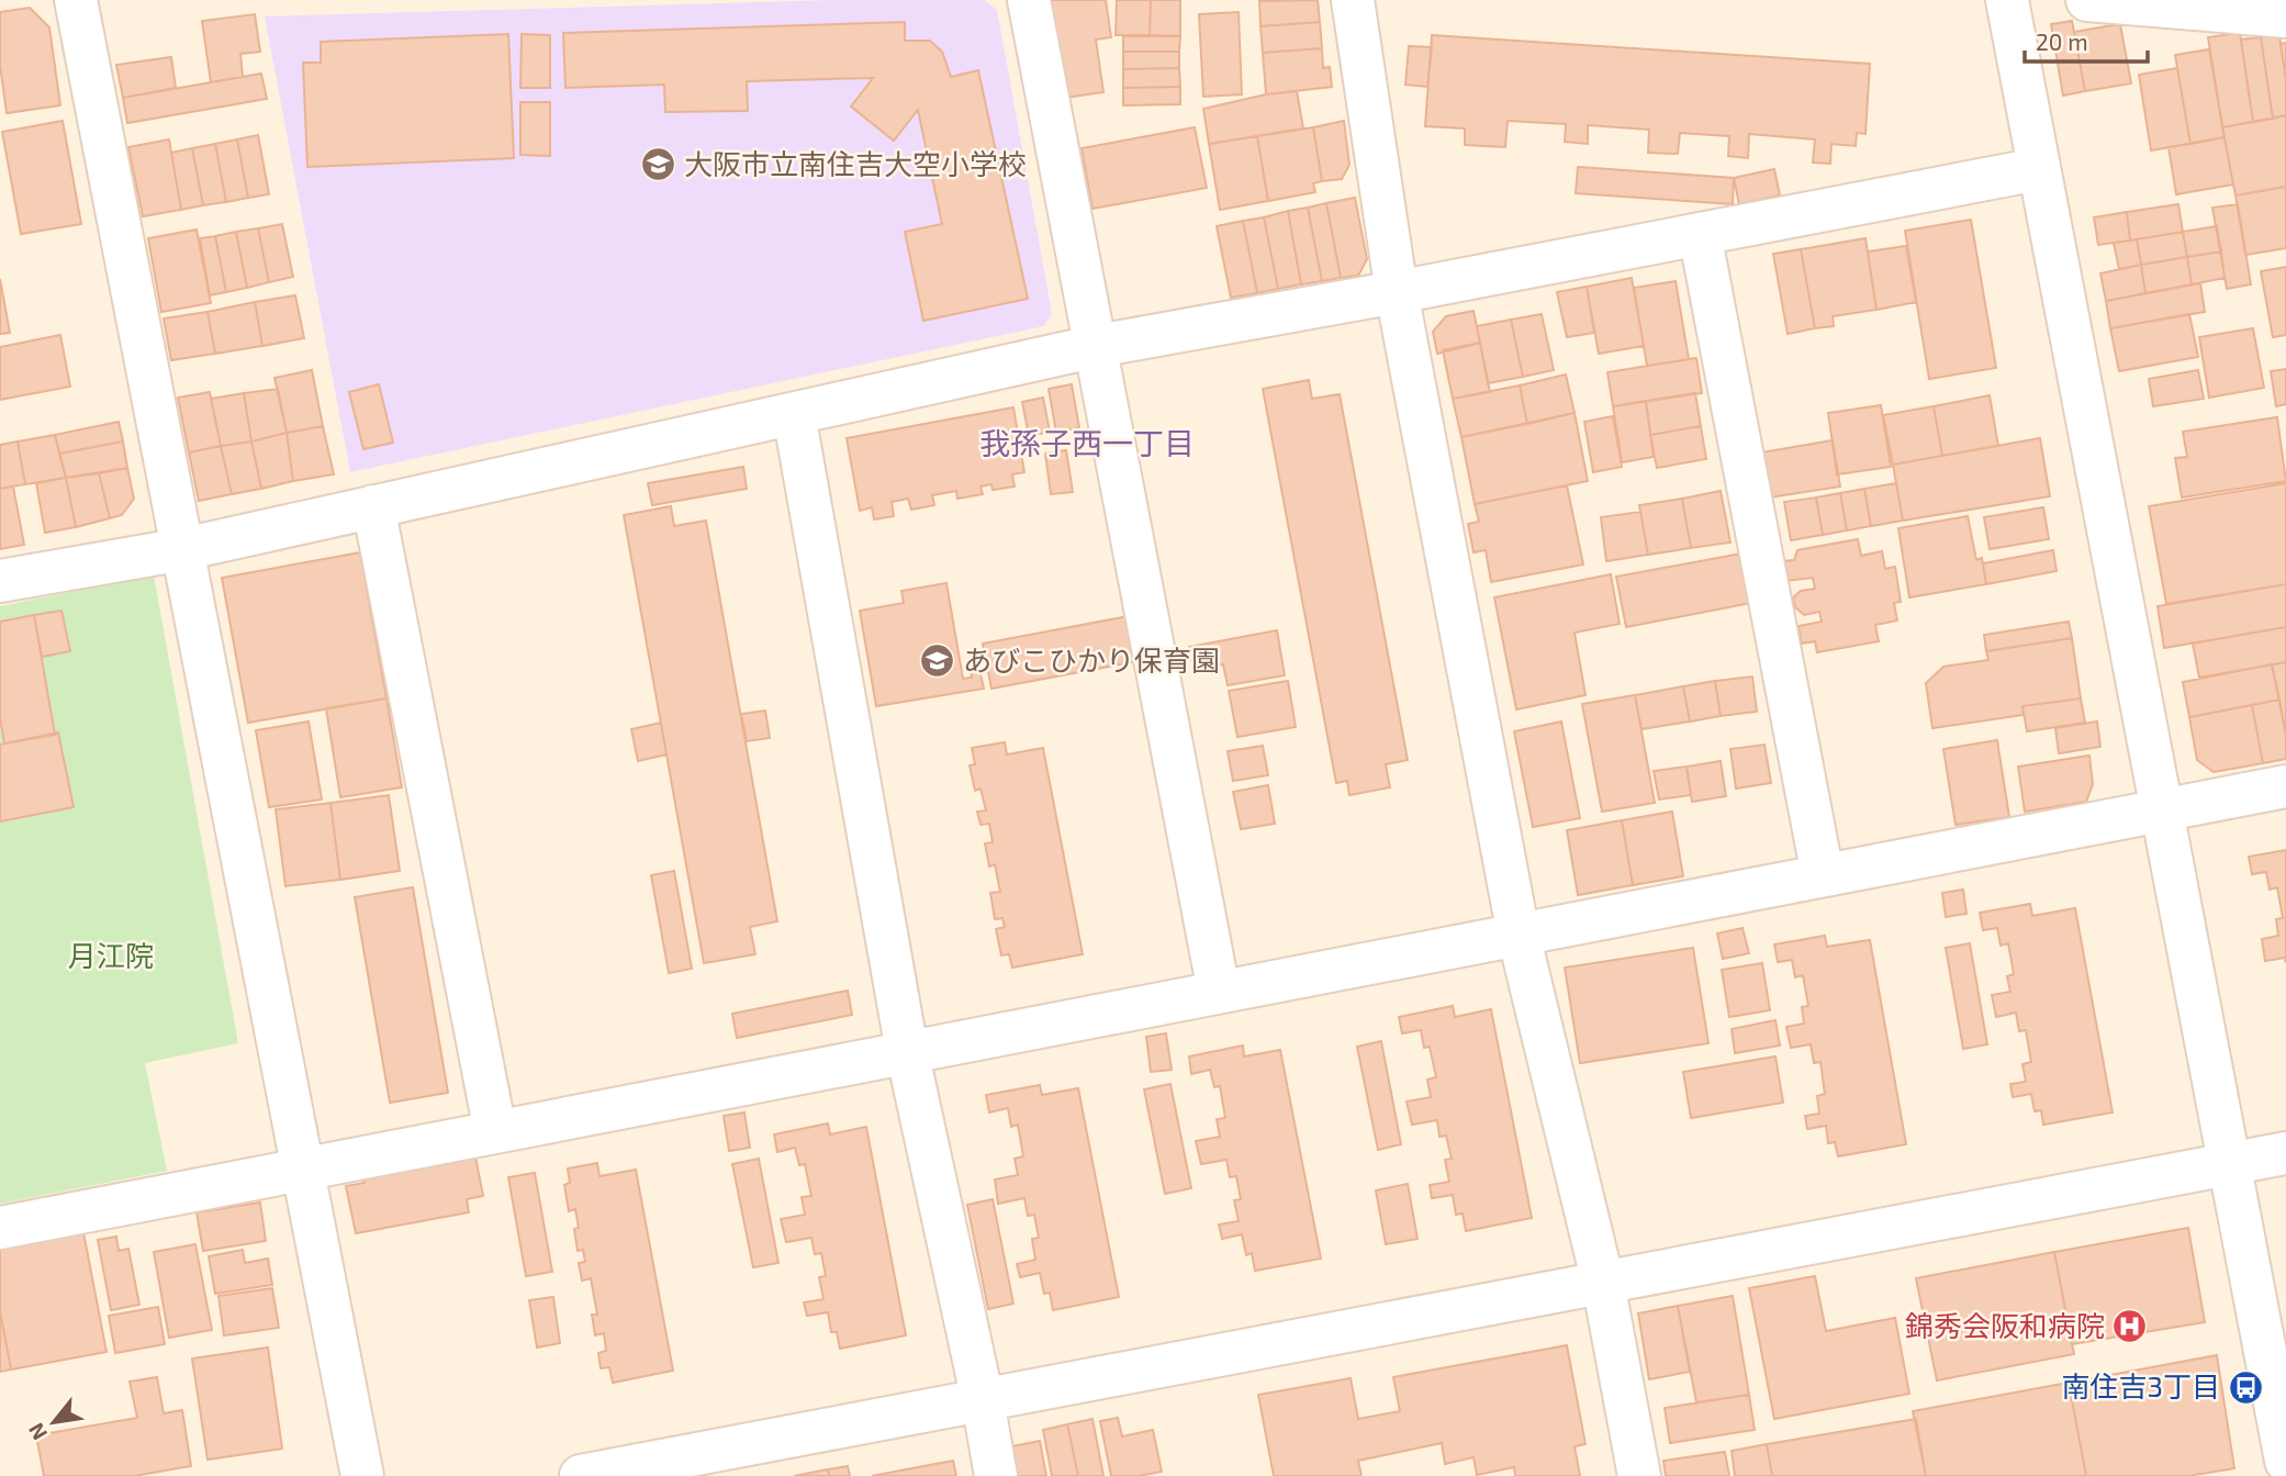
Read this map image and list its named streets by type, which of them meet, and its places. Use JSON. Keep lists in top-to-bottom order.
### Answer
{
  "districts": ["我孫子西一丁目"],
  "parks": ["月江院"],
  "places": {
    "school or university": ["大阪市立南住吉大空小学校", "あびこひかり保育園"],
    "hospital": ["錦秀会阪和病院"],
    "bus stop": ["南住吉3丁目"]
  },
  "scale_bar": "20 m",
  "north": "bottom left"
}
